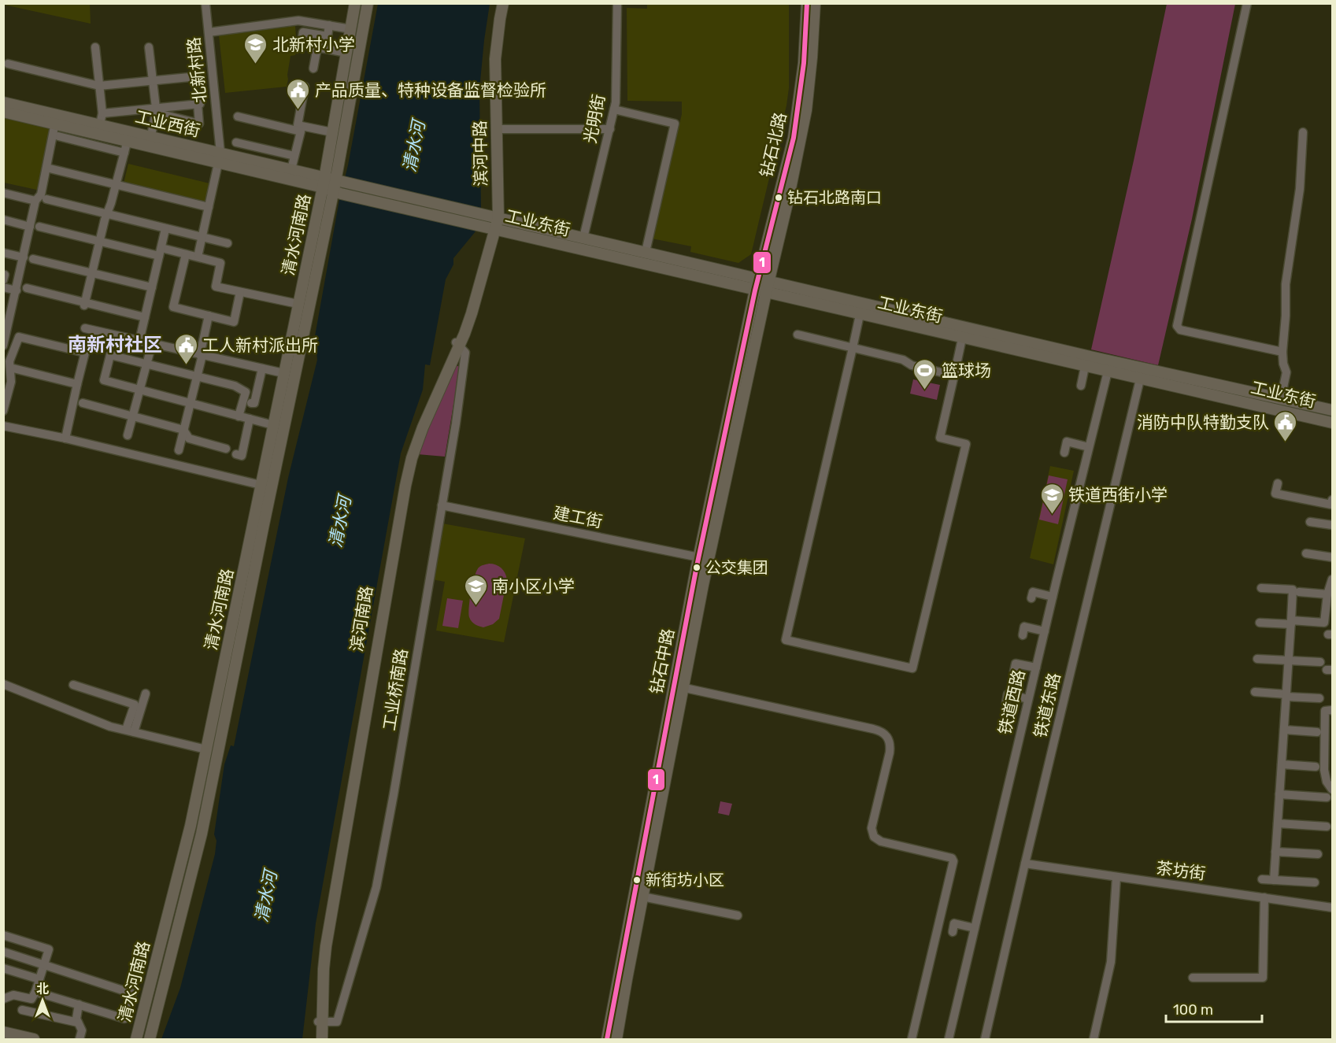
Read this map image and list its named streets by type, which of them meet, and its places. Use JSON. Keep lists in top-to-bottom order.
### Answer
{
  "streets": {
    "main road": [
      "工业西街",
      "钻石北路",
      "滨河中路",
      "工业东街",
      "清水河南路",
      "滨河南路",
      "钻石中路"
    ],
    "street": [
      "北新村路",
      "光明街",
      "建工街",
      "工业桥南路",
      "铁道西路",
      "铁道东路",
      "茶坊街"
    ]
  },
  "crossings": [
    ["北新村路", "工业西街"],
    ["光明街", "工业东街"],
    ["工业西街", "工业东街"],
    ["工业西街", "清水河南路"],
    ["钻石北路", "工业东街"],
    ["钻石北路", "钻石中路"],
    ["滨河中路", "工业东街"],
    ["滨河中路", "滨河南路"],
    ["工业东街", "清水河南路"],
    ["工业东街", "滨河南路"],
    ["工业东街", "钻石中路"],
    ["工业东街", "铁道西路"],
    ["工业东街", "铁道东路"],
    ["建工街", "钻石中路"],
    ["建工街", "工业桥南路"],
    ["滨河南路", "工业桥南路"],
    ["铁道东路", "茶坊街"]
  ],
  "districts": ["南新村社区"],
  "water": ["清水河"],
  "places": {
    "school or university": ["北新村小学", "铁道西街小学", "南小区小学"],
    "public building": ["产品质量、特种设备监督检验所", "工人新村派出所", "消防中队特勤支队"],
    "other": ["钻石北路南口", "公交集团", "新街坊小区"],
    "sports": ["篮球场"]
  },
  "lines": ["transit line 1"],
  "scale_bar": "100 m",
  "north": "top"
}
